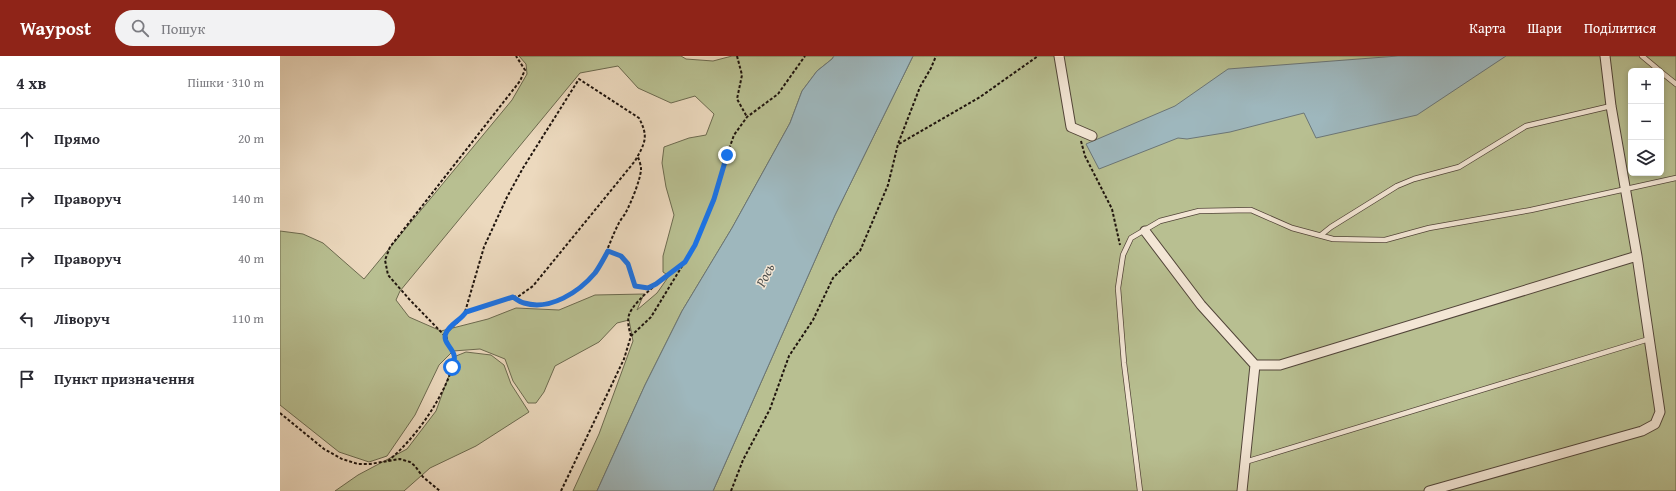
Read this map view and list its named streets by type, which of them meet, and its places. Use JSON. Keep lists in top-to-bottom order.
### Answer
{
  "water": ["Рось"],
  "page": {
    "header": "Waypost",
    "search": "Пошук",
    "nav": ["Карта", "Шари", "Поділитися"],
    "heading": ["4 хв", "Пішки · 310 m"],
    "map_buttons": ["+", "−"],
    "list": [
      ["Прямо", "20 m"],
      ["Праворуч", "140 m"],
      ["Праворуч", "40 m"],
      ["Ліворуч", "110 m"],
      "Пункт призначення"
    ]
  }
}
